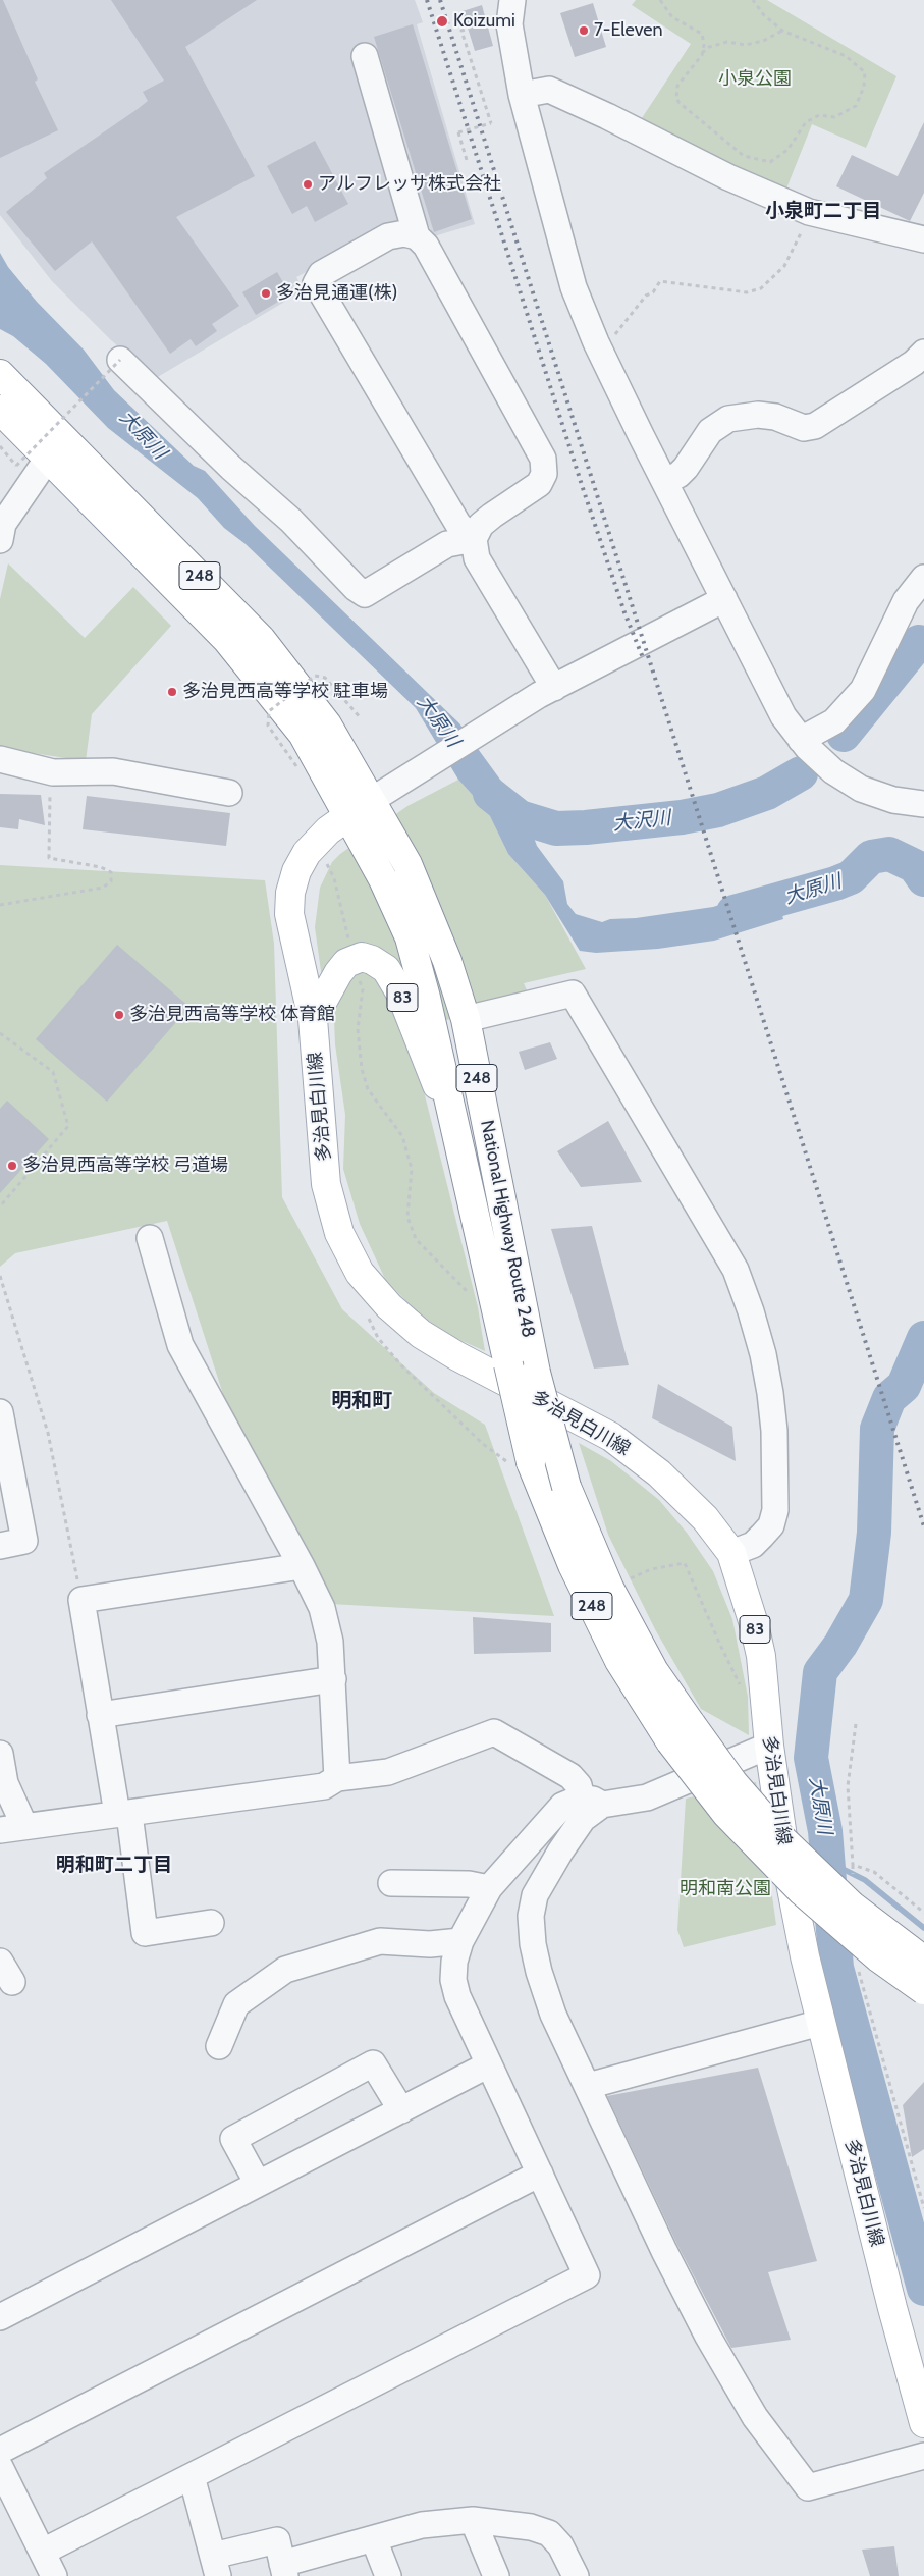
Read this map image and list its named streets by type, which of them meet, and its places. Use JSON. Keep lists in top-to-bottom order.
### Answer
{
  "streets": {
    "main road": [
      "248",
      "83",
      "多治見白川線",
      "National Highway Route 248"
    ]
  },
  "crossings": [
    ["83", "National Highway Route 248"],
    ["多治見白川線", "National Highway Route 248"]
  ],
  "districts": ["小泉町二丁目", "明和町", "明和町二丁目"],
  "water": ["大原川", "大沢川"],
  "parks": ["小泉公園", "明和南公園"],
  "places": [
    "Koizumi",
    "7-Eleven",
    "アルフレッサ株式会社",
    "多治見通運(株)",
    "多治見西高等学校 駐車場",
    "多治見西高等学校 体育館",
    "多治見西高等学校 弓道場"
  ]
}
